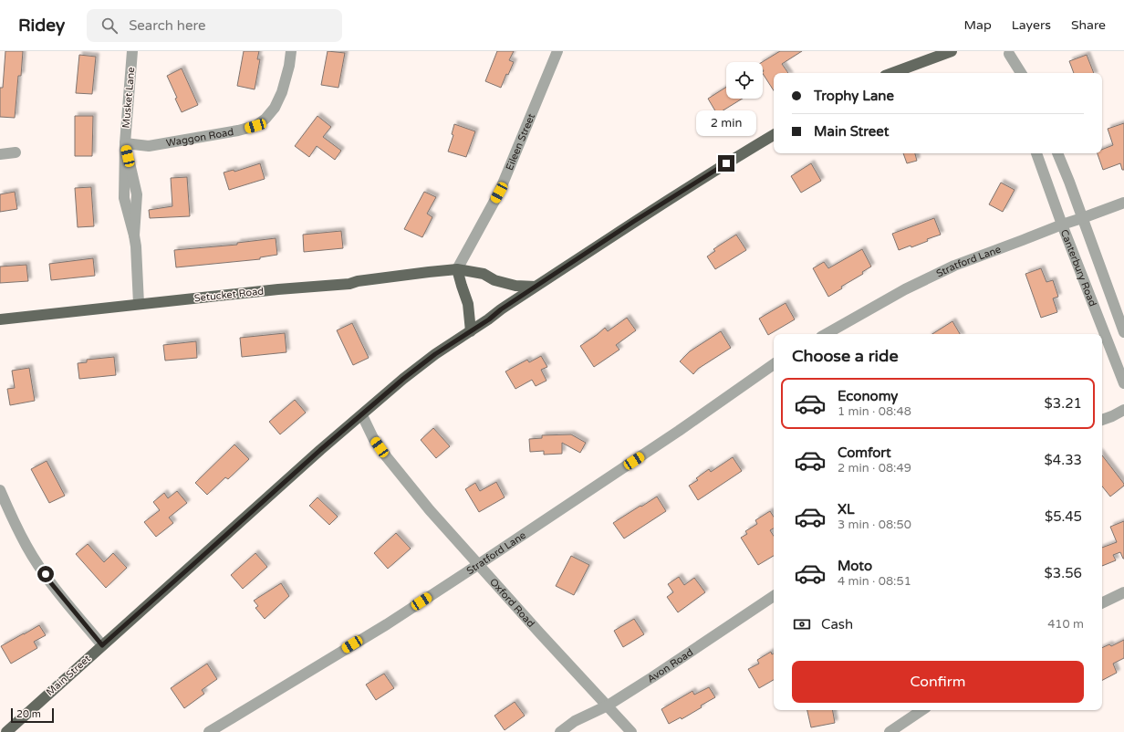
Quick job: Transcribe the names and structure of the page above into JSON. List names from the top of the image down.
{
  "streets": {
    "main road": ["Setucket Road", "Main Street"],
    "street": [
      "Musket Lane",
      "Waggon Road",
      "Eileen Street",
      "Stratford Lane",
      "Canterbury Road",
      "Oxford Road",
      "Avon Road"
    ]
  },
  "crossings": [
    ["Musket Lane", "Waggon Road"],
    ["Musket Lane", "Setucket Road"],
    ["Eileen Street", "Setucket Road"],
    ["Stratford Lane", "Canterbury Road"],
    ["Stratford Lane", "Oxford Road"],
    ["Setucket Road", "Main Street"],
    ["Oxford Road", "Avon Road"],
    ["Oxford Road", "Main Street"]
  ],
  "scale_bar": "20 m",
  "page": {
    "header": "Ridey",
    "search": "Search here",
    "nav": ["Map", "Layers", "Share"],
    "banner": ["Trophy Lane", "Main Street"],
    "bubble": "2 min",
    "heading": "Choose a ride",
    "list": [
      {
        "name": "Economy",
        "note": "1 min · 08:48",
        "value": "$3.21"
      },
      {
        "name": "Comfort",
        "note": "2 min · 08:49",
        "value": "$4.33"
      },
      {
        "name": "XL",
        "note": "3 min · 08:50",
        "value": "$5.45"
      },
      {
        "name": "Moto",
        "note": "4 min · 08:51",
        "value": "$3.56"
      }
    ],
    "pay": ["Cash", "410 m"],
    "buttons": "Confirm",
    "scale": "20 m"
  }
}
